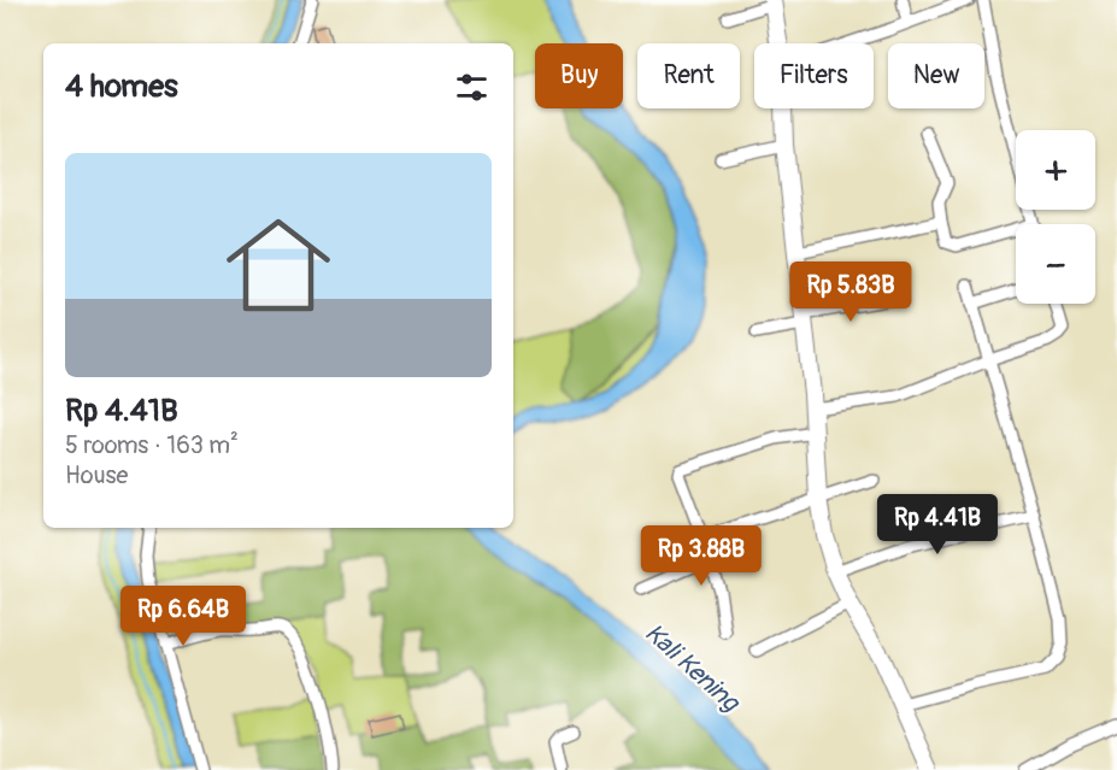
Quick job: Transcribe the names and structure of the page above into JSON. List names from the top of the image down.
{
  "water": ["Kali Kening"],
  "page": {
    "chip": [
      "Buy",
      "Rent",
      "Filters",
      "New"
    ],
    "heading": "4 homes",
    "map_buttons": ["+", "−"],
    "list": [
      {
        "name": "Rp 4.41B",
        "note": "5 rooms · 163 m² · House"
      }
    ],
    "price": [
      "Rp 5.83B",
      "Rp 4.41B",
      "Rp 3.88B",
      "Rp 6.64B"
    ]
  }
}
